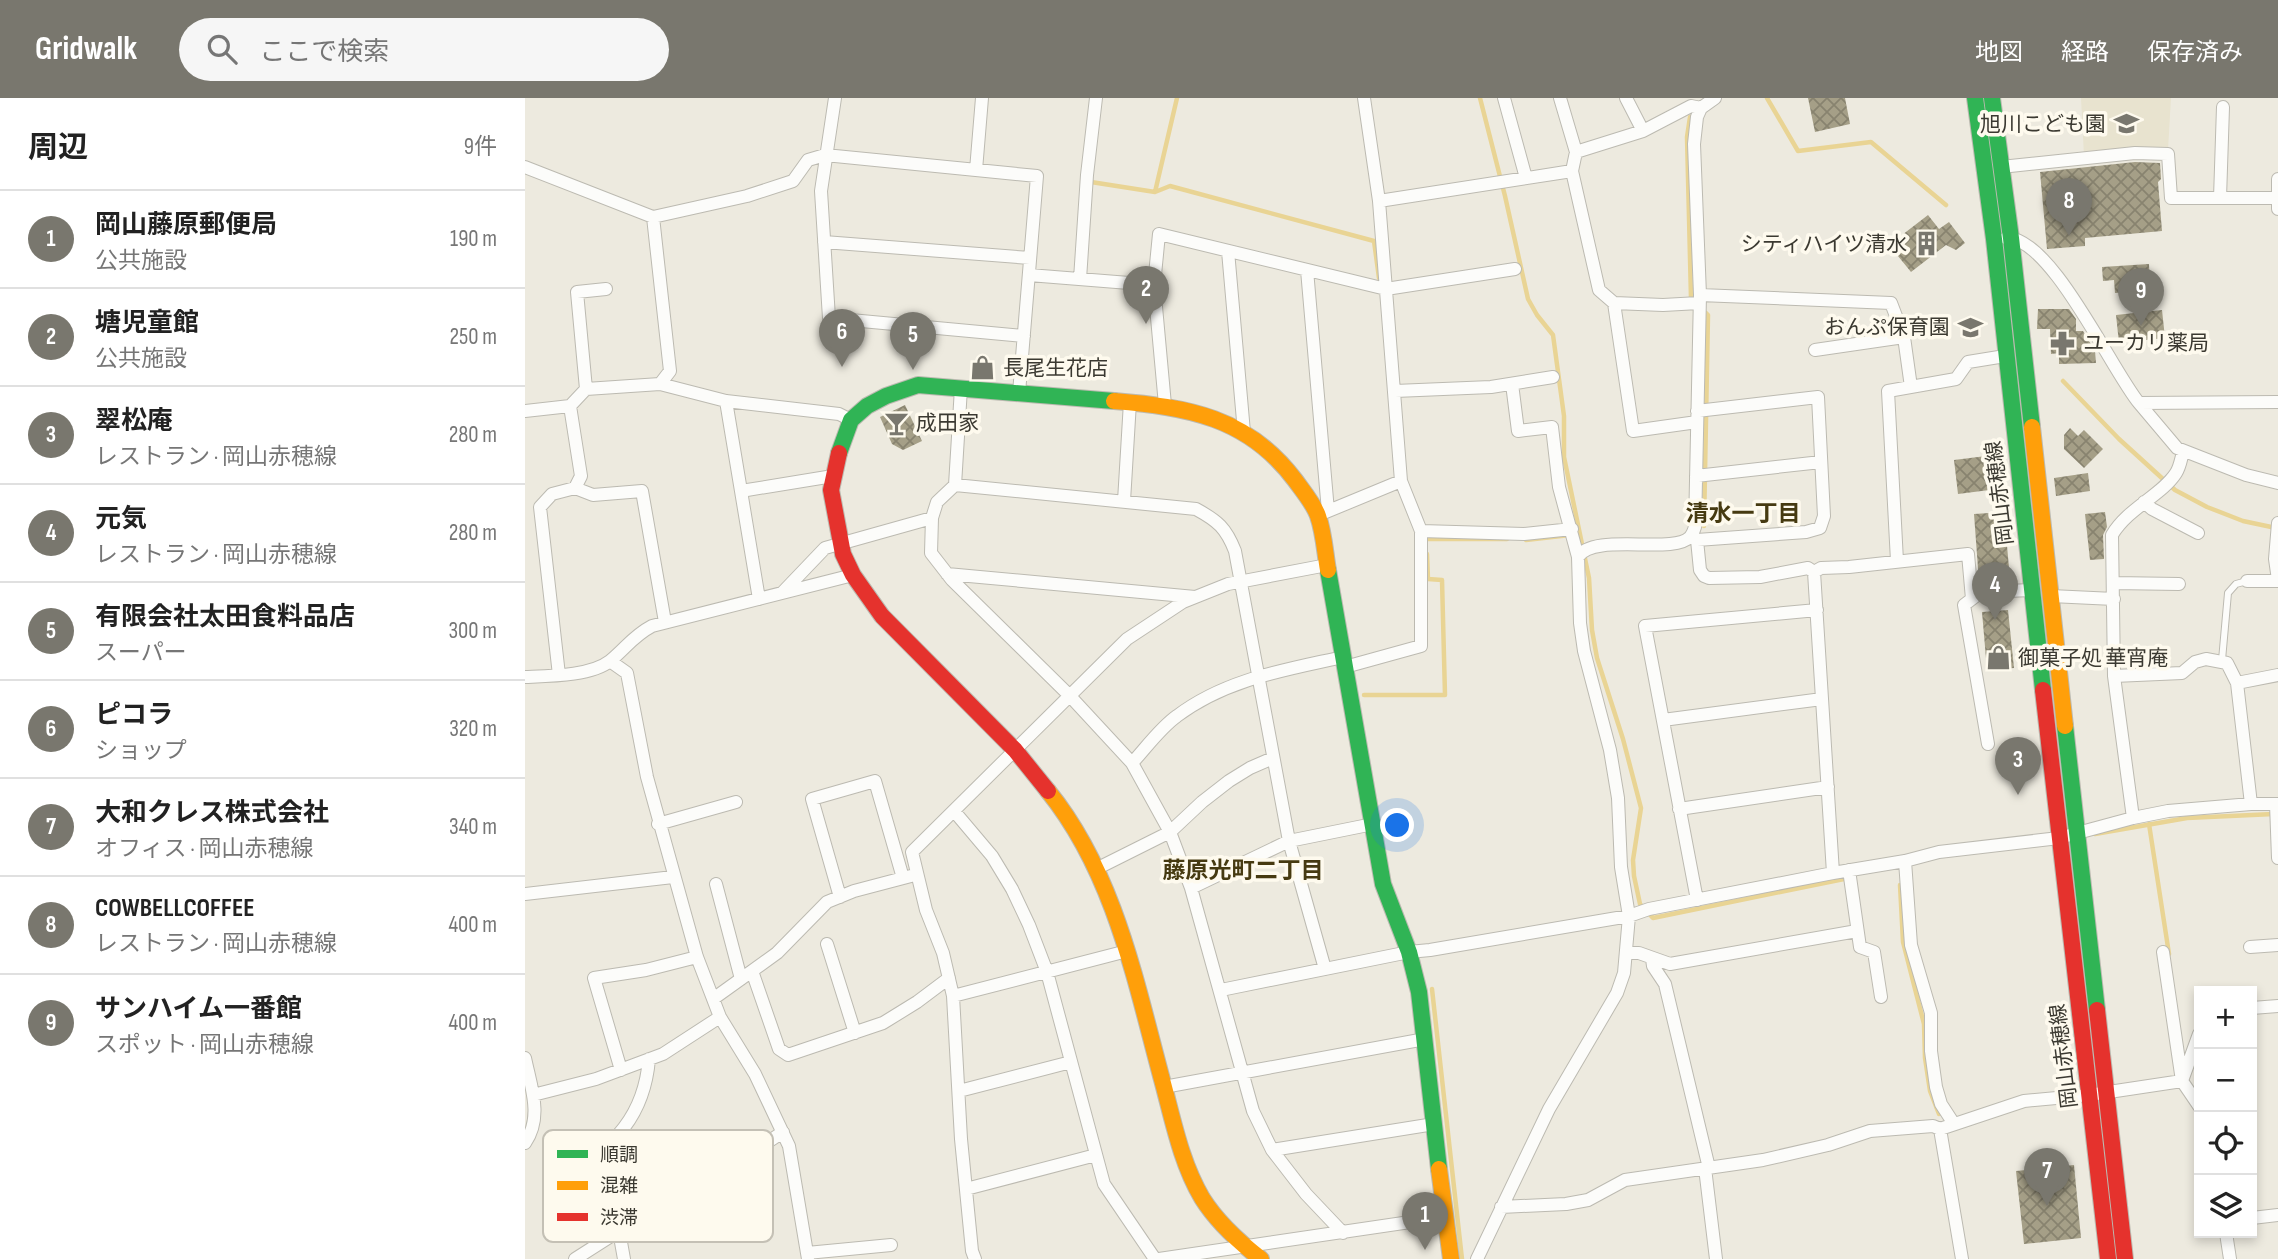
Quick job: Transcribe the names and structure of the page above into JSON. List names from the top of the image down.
{
  "streets": {
    "main road": ["岡山赤穂線"]
  },
  "districts": ["清水一丁目", "藤原光町二丁目"],
  "places": {
    "school or university": ["旭川こども園", "おんぷ保育園"],
    "building": ["シティハイツ清水"],
    "pharmacy": ["ユーカリ薬局"],
    "shop": ["長尾生花店", "御菓子処 華宵庵"],
    "bar": ["成田家"]
  },
  "legend": ["順調", "混雑", "渋滞"],
  "page": {
    "header": "Gridwalk",
    "search": "ここで検索",
    "nav": ["地図", "経路", "保存済み"],
    "heading": ["周辺", "9件"],
    "pins": [
      "8",
      "2",
      "9",
      "6",
      "5",
      "4",
      "3",
      "7",
      "1"
    ],
    "list": [
      {
        "mark": "1",
        "name": "岡山藤原郵便局",
        "note": "公共施設",
        "value": "190 m"
      },
      {
        "mark": "2",
        "name": "塘児童館",
        "note": "公共施設",
        "value": "250 m"
      },
      {
        "mark": "3",
        "name": "翠松庵",
        "note": "レストラン · 岡山赤穂線",
        "value": "280 m"
      },
      {
        "mark": "4",
        "name": "元気",
        "note": "レストラン · 岡山赤穂線",
        "value": "280 m"
      },
      {
        "mark": "5",
        "name": "有限会社太田食料品店",
        "note": "スーパー",
        "value": "300 m"
      },
      {
        "mark": "6",
        "name": "ピコラ",
        "note": "ショップ",
        "value": "320 m"
      },
      {
        "mark": "7",
        "name": "大和クレス株式会社",
        "note": "オフィス · 岡山赤穂線",
        "value": "340 m"
      },
      {
        "mark": "8",
        "name": "COWBELLCOFFEE",
        "note": "レストラン · 岡山赤穂線",
        "value": "400 m"
      },
      {
        "mark": "9",
        "name": "サンハイム一番館",
        "note": "スポット · 岡山赤穂線",
        "value": "400 m"
      }
    ],
    "map_buttons": ["+", "−"]
  }
}
